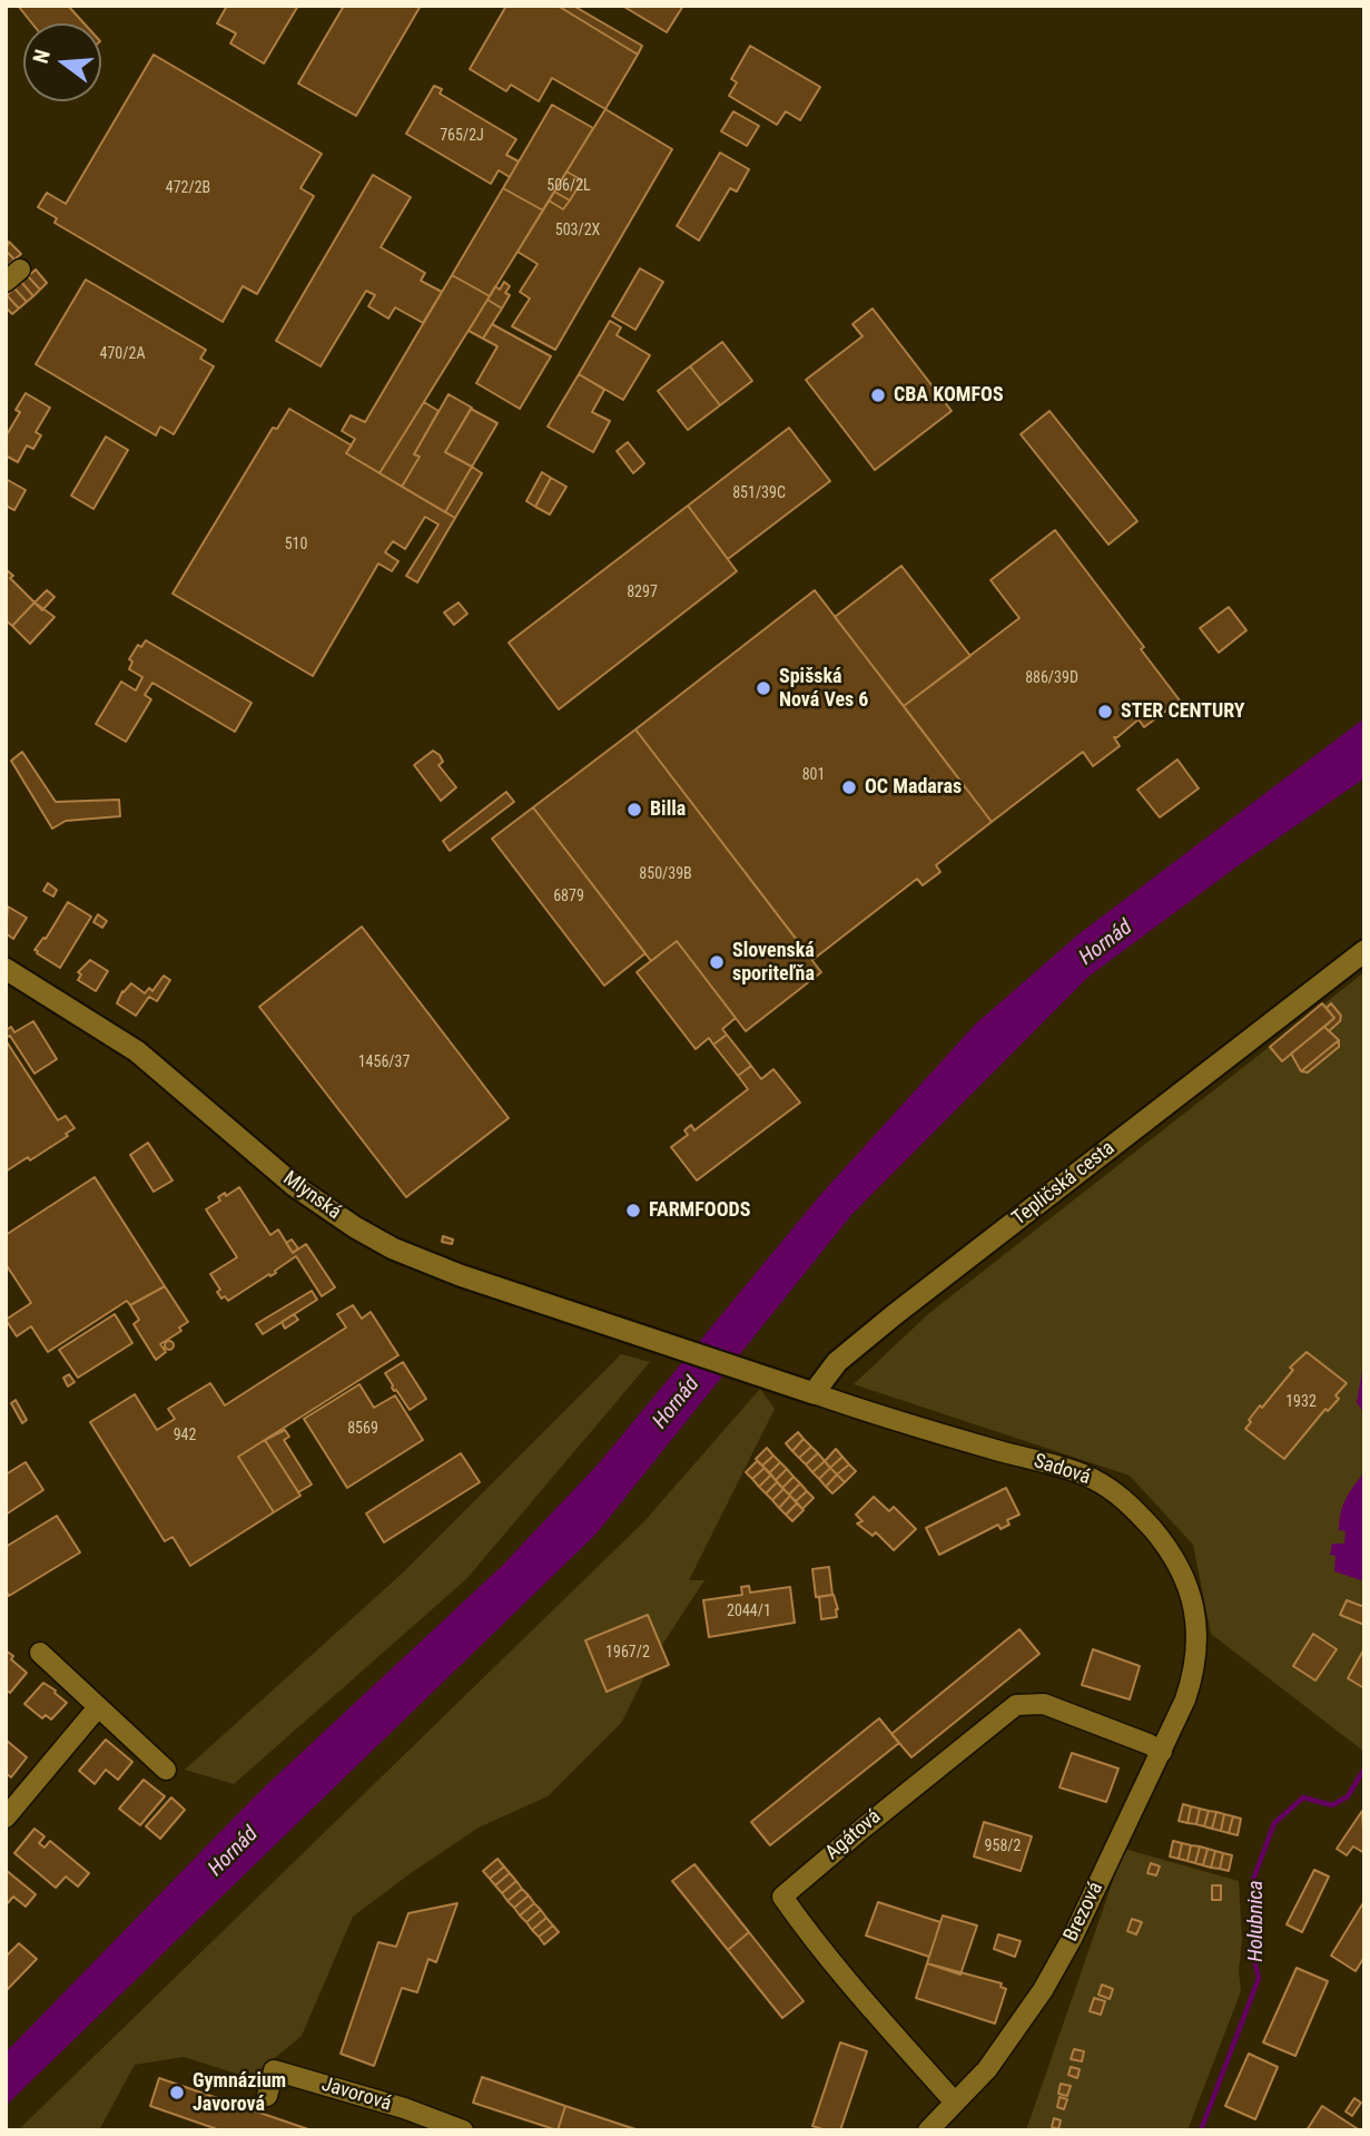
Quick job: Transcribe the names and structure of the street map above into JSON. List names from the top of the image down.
{
  "streets": {
    "street": [
      "Tepličská cesta",
      "Mlynská",
      "Sadová",
      "Agátová",
      "Brezová",
      "Javorová"
    ]
  },
  "crossings": [
    ["Tepličská cesta", "Mlynská"],
    ["Tepličská cesta", "Sadová"],
    ["Mlynská", "Sadová"],
    ["Sadová", "Brezová"],
    ["Agátová", "Brezová"]
  ],
  "water": ["Hornád", "Holubnica"],
  "places": [
    "CBA KOMFOS",
    "Spišská Nová Ves 6",
    "STER CENTURY",
    "OC Madaras",
    "Billa",
    "Slovenská sporiteľňa",
    "FARMFOODS",
    "Gymnázium Javorová"
  ],
  "house_numbers": [
    "765/2J",
    "506/2L",
    "472/2B",
    "503/2X",
    "470/2A",
    "851/39C",
    "510",
    "8297",
    "886/39D",
    "801",
    "850/39B",
    "6879",
    "1456/37",
    "1932",
    "8569",
    "942",
    "2044/1",
    "1967/2",
    "958/2"
  ],
  "north": "left"
}
